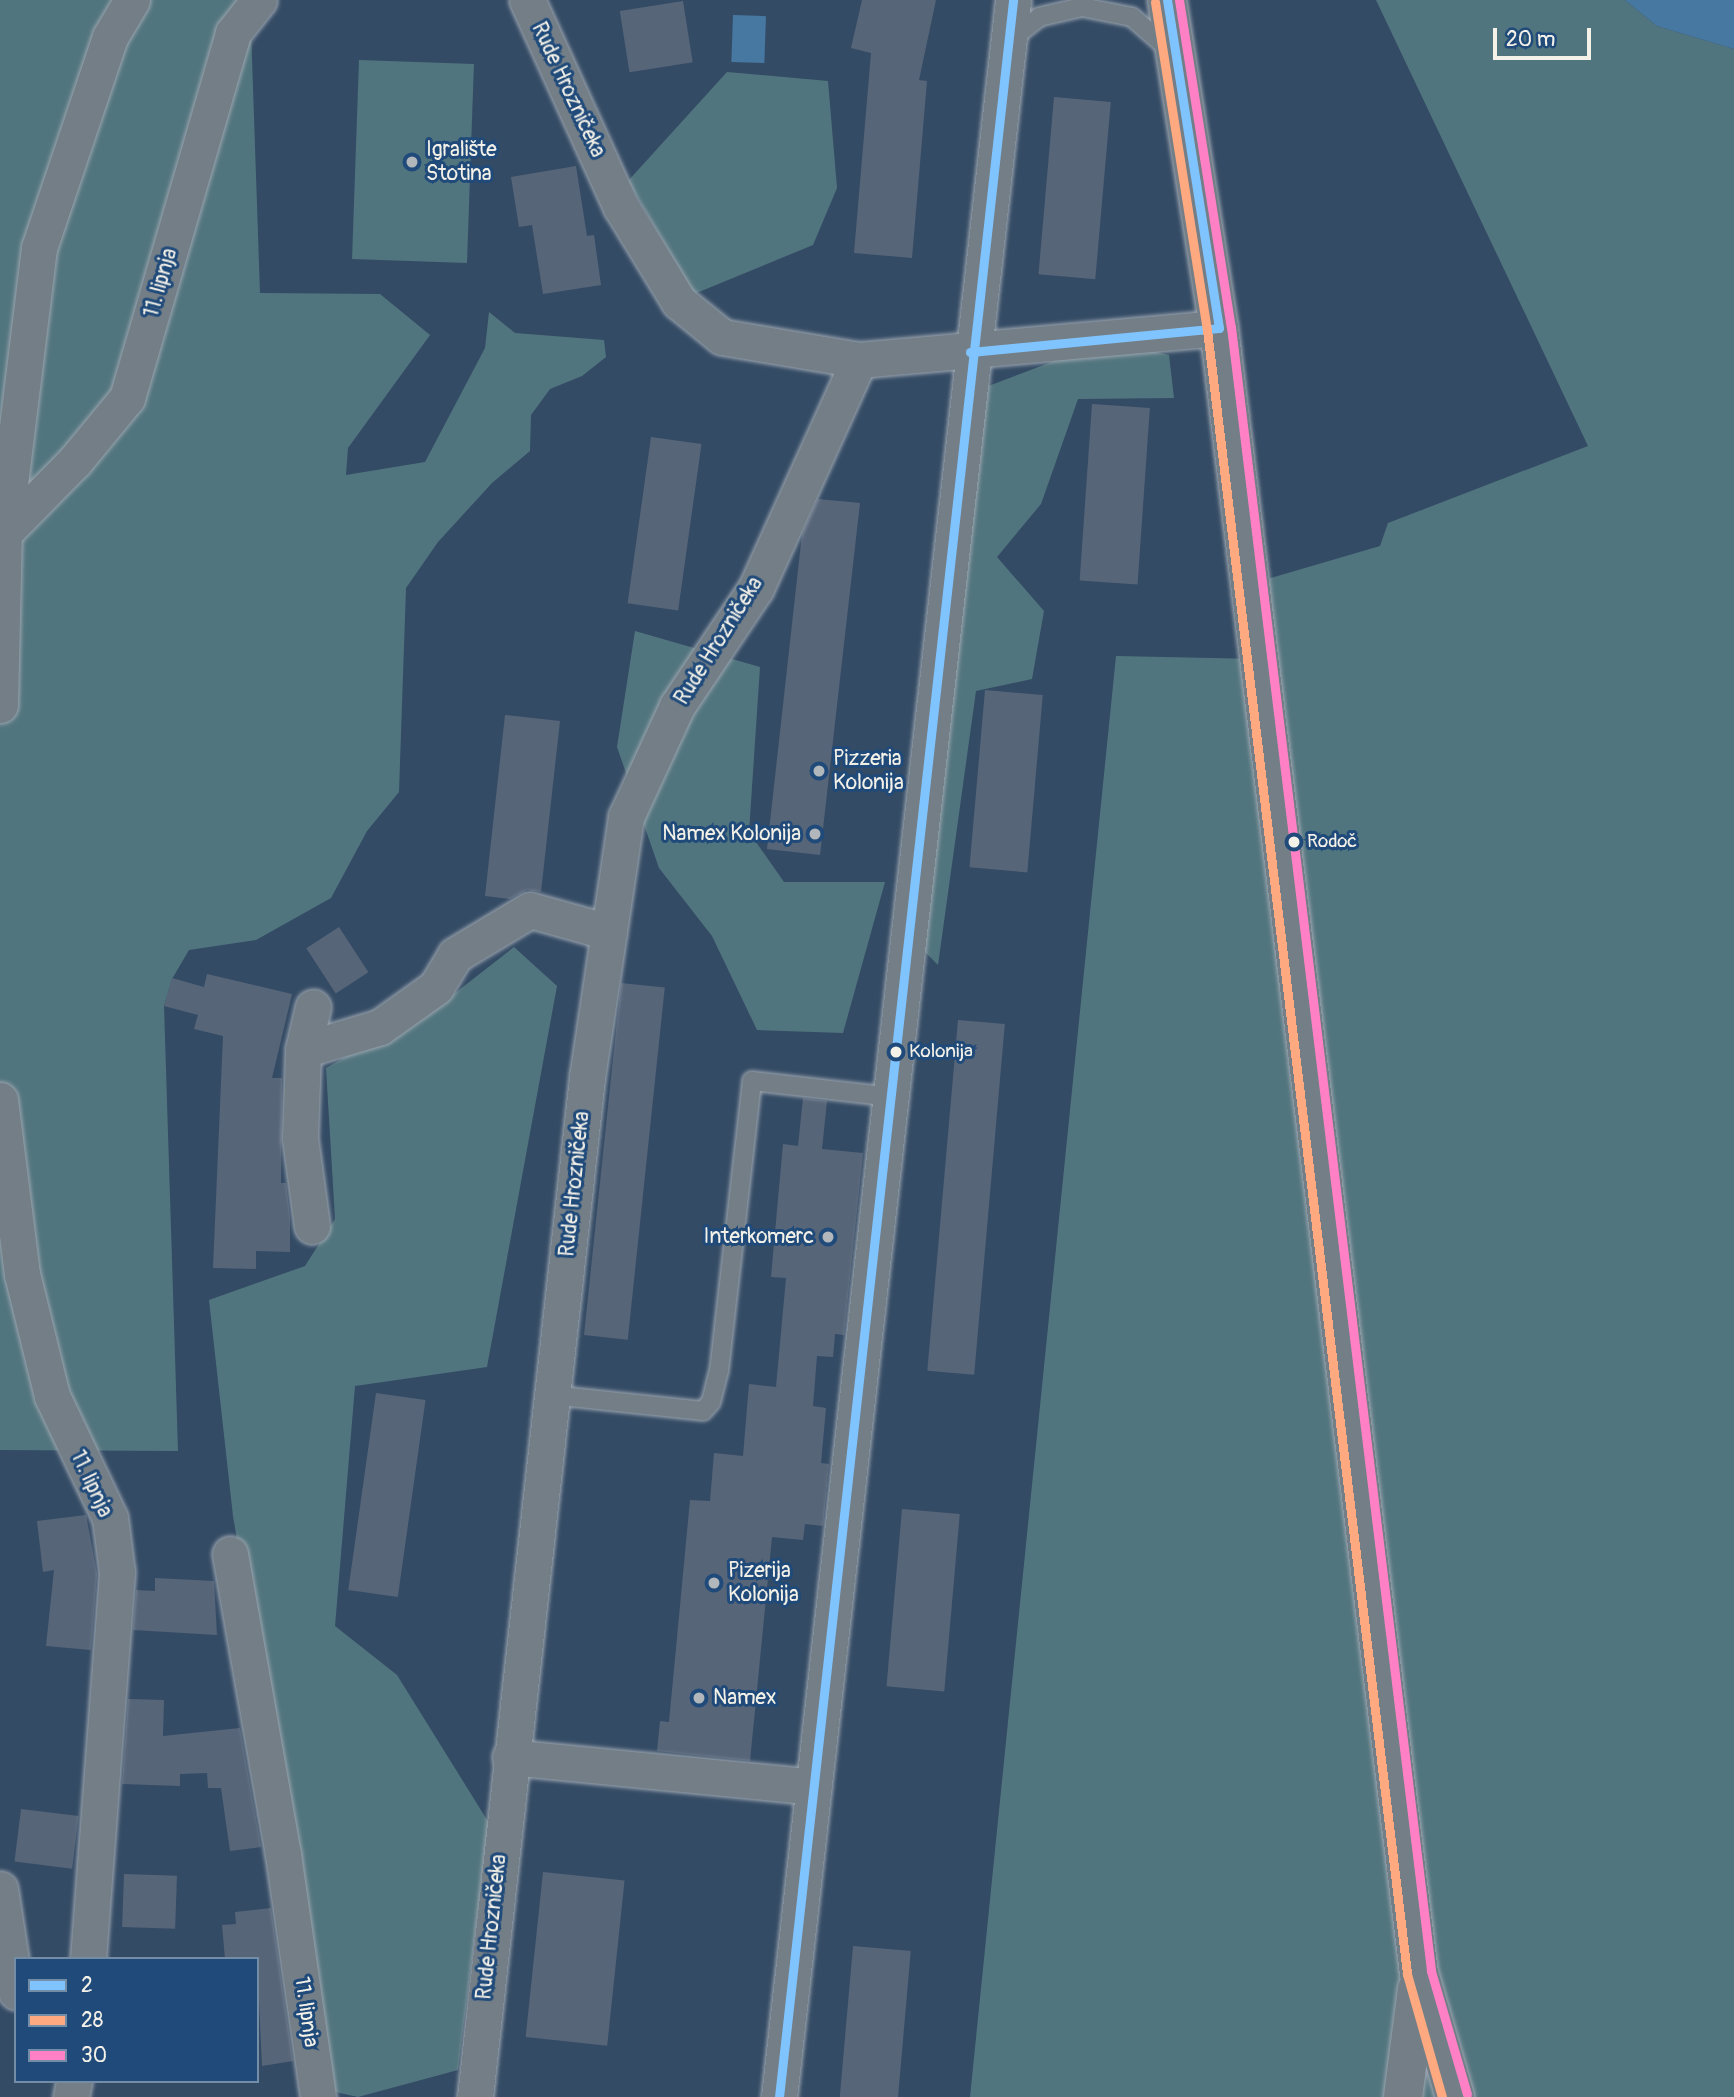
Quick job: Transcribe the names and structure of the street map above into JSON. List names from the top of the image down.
{
  "streets": {
    "street": ["Rude Hrozničeka", "11. lipnja"]
  },
  "places": [
    "Igralište Stotina",
    "Pizzeria Kolonija",
    "Namex Kolonija",
    "Rodoč",
    "Kolonija",
    "Interkomerc",
    "Pizerija Kolonija",
    "Namex"
  ],
  "lines": ["transit line 2", "transit line 30", "transit line 28"],
  "legend": ["2", "28", "30"],
  "scale_bar": "20 m"
}
